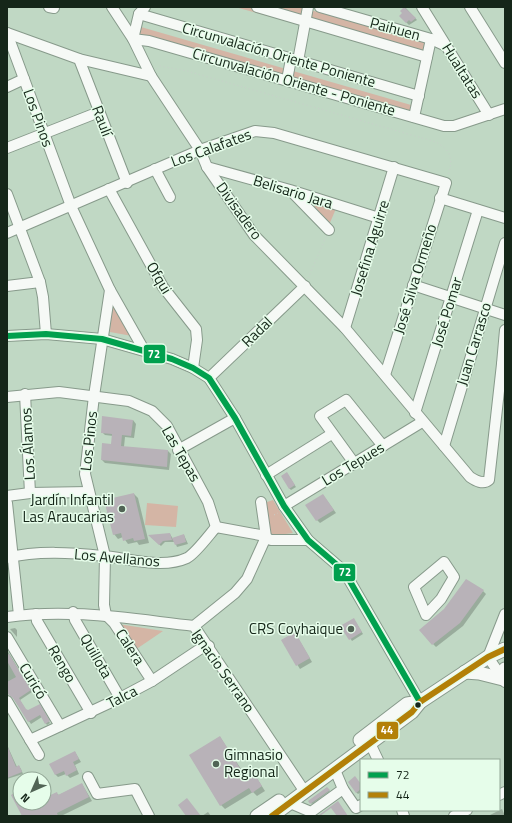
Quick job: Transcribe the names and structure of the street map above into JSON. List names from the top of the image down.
{
  "streets": {
    "street": [
      "Paihuen",
      "Circunvalación Oriente Poniente",
      "Hualtatas",
      "Circunvalación Oriente - Poniente",
      "Los Pinos",
      "Raulí",
      "Los Calafates",
      "Belisario Jara",
      "Divisadero",
      "Josefina Aguirre",
      "Ofqui",
      "José Silva Ormeño",
      "José Pomar",
      "Radal",
      "Juan Carrasco",
      "Los Álamos",
      "Las Tepas",
      "Los Tepues",
      "Los Avellanos",
      "Calera",
      "Quillota",
      "Rengo",
      "Ignacio Serrano",
      "Curicó",
      "Talca"
    ]
  },
  "crossings": [
    ["Paihuen", "Hualtatas"],
    ["Hualtatas", "Circunvalación Oriente - Poniente"],
    ["Los Pinos", "Los Calafates"],
    ["Los Pinos", "Las Tepas"],
    ["Los Pinos", "Los Avellanos"],
    ["Los Pinos", "Calera"],
    ["Los Pinos", "Ignacio Serrano"],
    ["Raulí", "Los Calafates"],
    ["Los Calafates", "Divisadero"],
    ["Los Calafates", "Josefina Aguirre"],
    ["Los Calafates", "Ofqui"],
    ["Los Calafates", "José Silva Ormeño"],
    ["Belisario Jara", "Divisadero"],
    ["Belisario Jara", "Josefina Aguirre"],
    ["Divisadero", "Josefina Aguirre"],
    ["Divisadero", "José Silva Ormeño"],
    ["Divisadero", "José Pomar"],
    ["Divisadero", "Radal"],
    ["Divisadero", "Juan Carrasco"],
    ["Divisadero", "Los Tepues"],
    ["Los Álamos", "Las Tepas"],
    ["Las Tepas", "Los Avellanos"],
    ["Calera", "Ignacio Serrano"],
    ["Calera", "Talca"],
    ["Quillota", "Ignacio Serrano"],
    ["Quillota", "Talca"],
    ["Rengo", "Ignacio Serrano"],
    ["Rengo", "Talca"],
    ["Ignacio Serrano", "Talca"],
    ["Curicó", "Talca"]
  ],
  "places": ["Jardín Infantil Las Araucarias", "CRS Coyhaique", "Gimnasio Regional"],
  "lines": ["transit line 72", "transit line 44"],
  "legend": ["72", "44"],
  "north": "bottom left"
}
